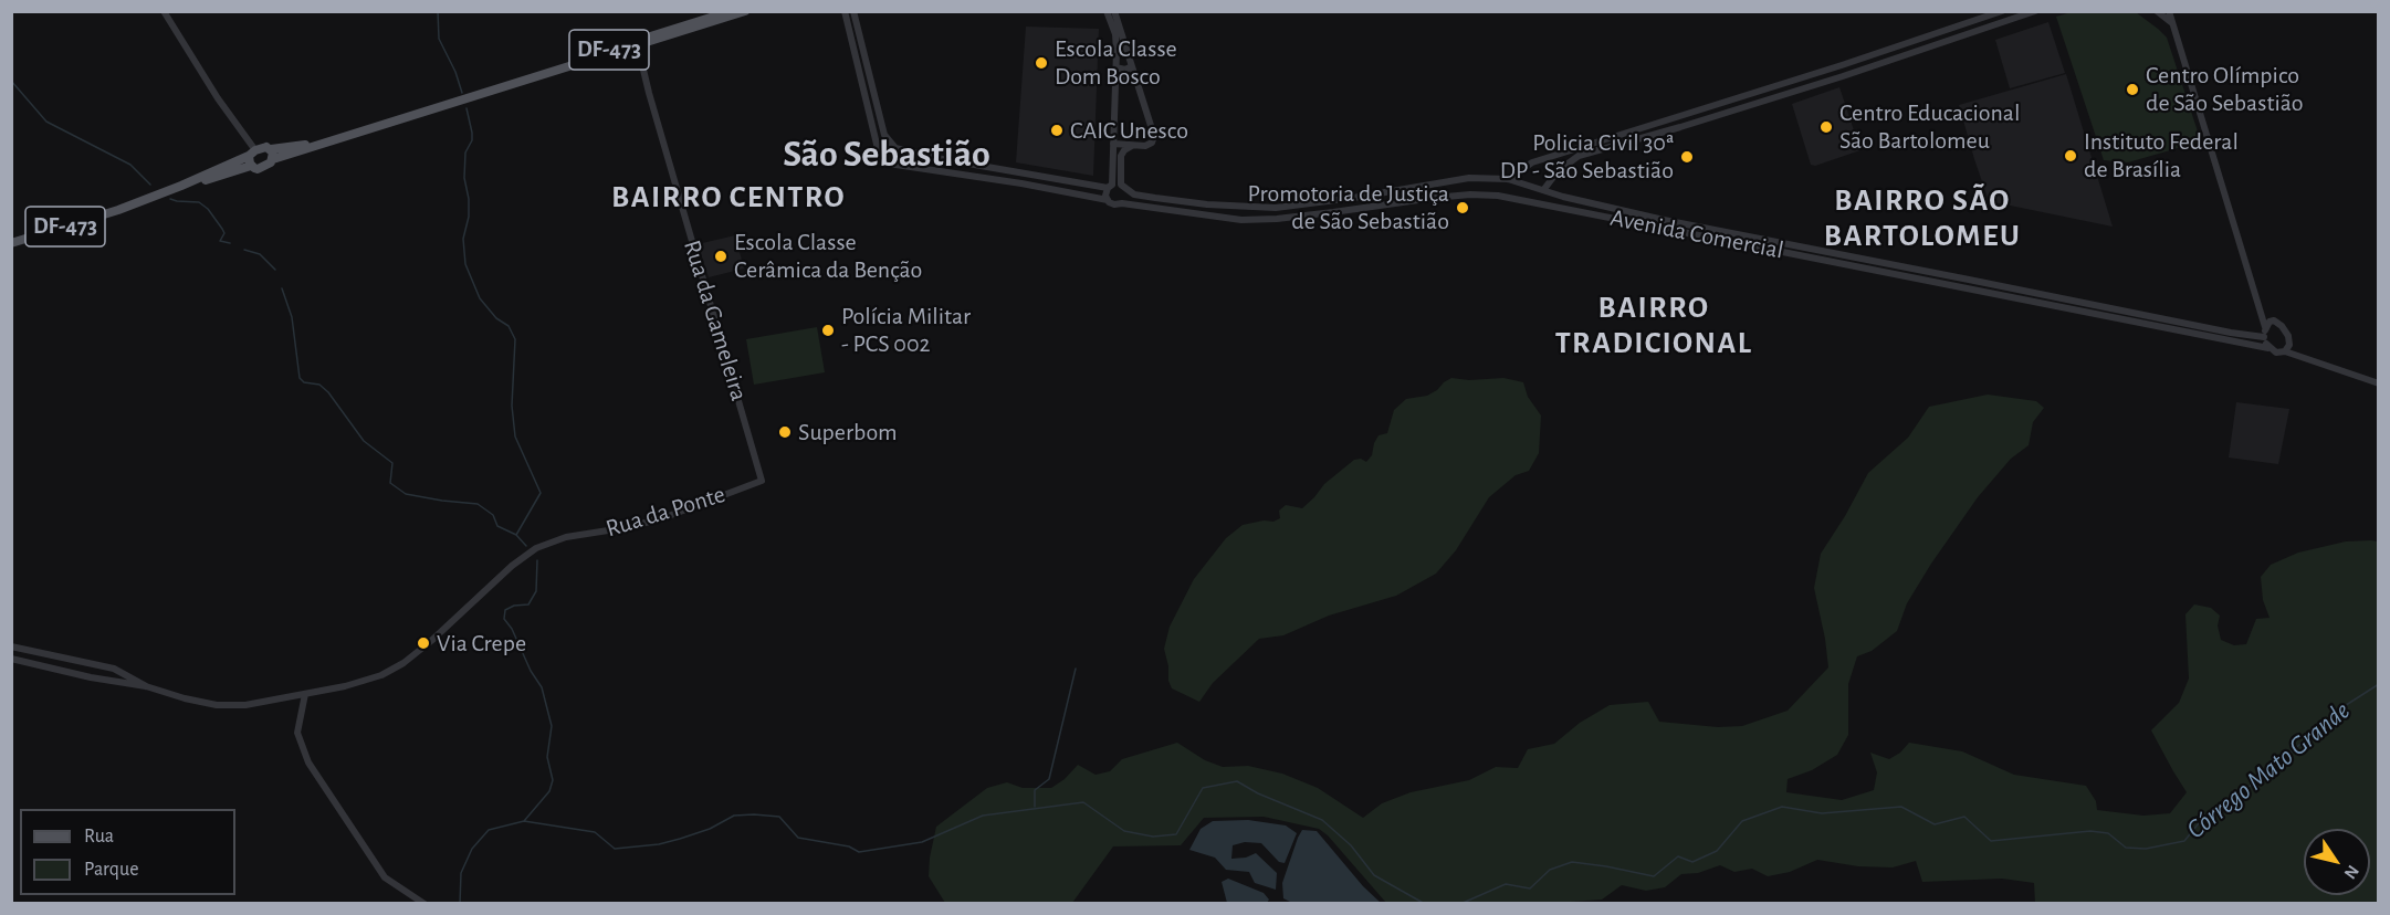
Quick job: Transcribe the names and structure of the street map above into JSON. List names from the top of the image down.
{
  "streets": {
    "main road": ["DF-473"],
    "street": ["Avenida Comercial", "Rua da Gameleira", "Rua da Ponte"]
  },
  "crossings": [
    ["DF-473", "Rua da Gameleira"],
    ["Rua da Gameleira", "Rua da Ponte"]
  ],
  "districts": [
    "São Sebastião",
    "BAIRRO CENTRO",
    "BAIRRO SÃO BARTOLOMEU",
    "BAIRRO TRADICIONAL"
  ],
  "water": ["Córrego Mato Grande"],
  "places": [
    "Escola Classe Dom Bosco",
    "Centro Olímpico de São Sebastião",
    "Centro Educacional São Bartolomeu",
    "CAIC Unesco",
    "Instituto Federal de Brasília",
    "Policia Civil 30ª DP - São Sebastião",
    "Promotoria de Justiça de São Sebastião",
    "Escola Classe Cerâmica da Benção",
    "Polícia Militar - PCS 002",
    "Superbom",
    "Via Crepe"
  ],
  "legend": ["Rua", "Parque"],
  "north": "bottom right"
}
